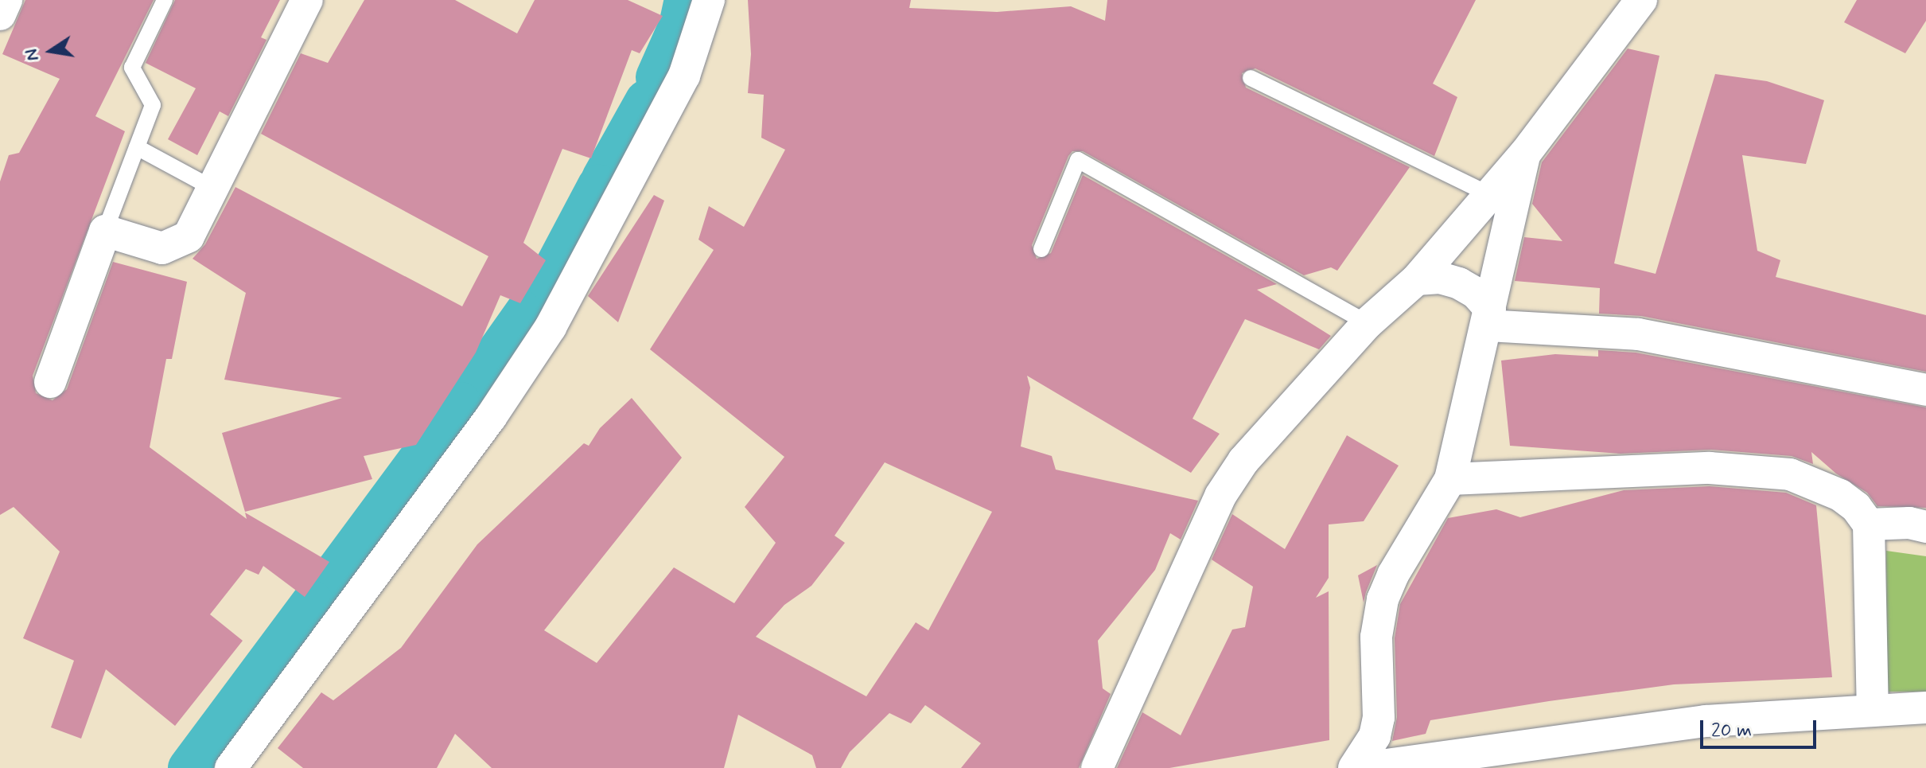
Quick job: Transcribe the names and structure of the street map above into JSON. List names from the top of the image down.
{
  "scale_bar": "20 m",
  "north": "left"
}
